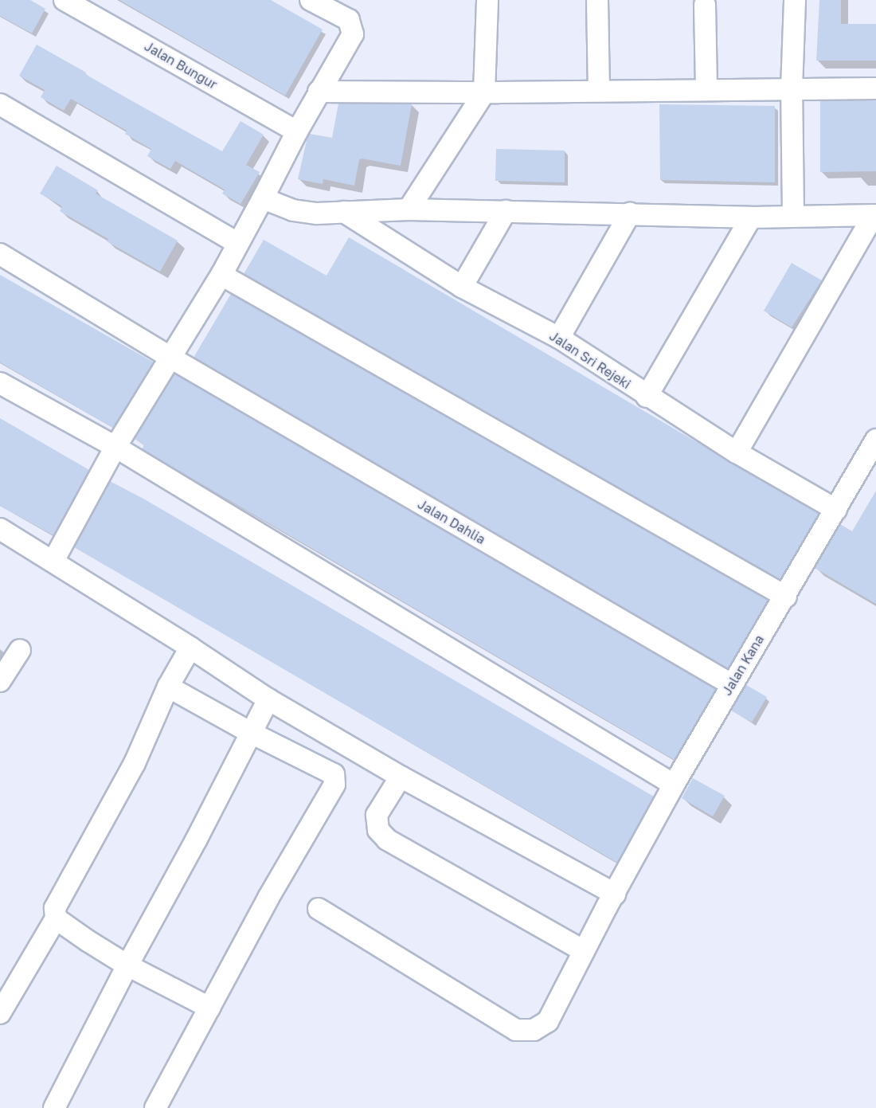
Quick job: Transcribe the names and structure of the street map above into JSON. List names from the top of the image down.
{
  "streets": {
    "street": [
      "Jalan Bungur",
      "Jalan Sri Rejeki",
      "Jalan Dahlia",
      "Jalan Kana"
    ]
  },
  "crossings": [
    ["Jalan Sri Rejeki", "Jalan Kana"],
    ["Jalan Dahlia", "Jalan Kana"]
  ]
}
